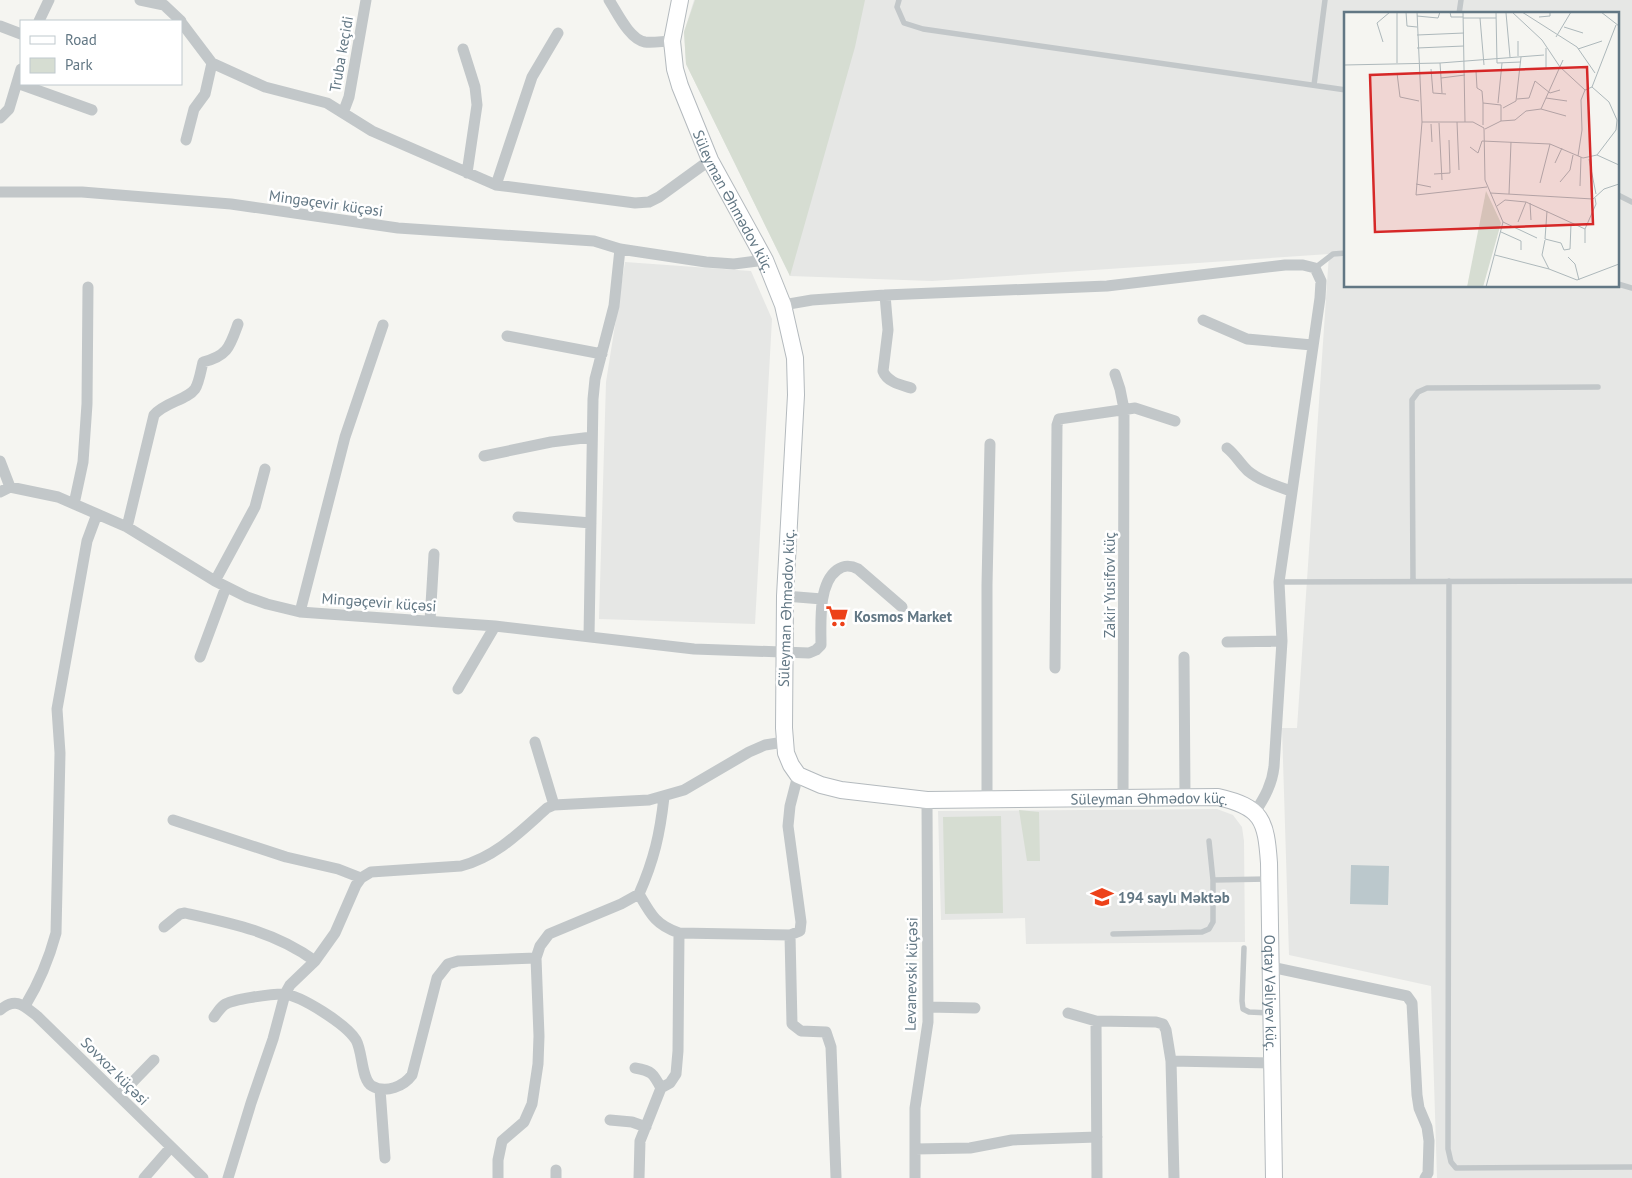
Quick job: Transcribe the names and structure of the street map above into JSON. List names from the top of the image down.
{
  "streets": {
    "street": [
      "Truba keçidi",
      "Süleyman Əhmədov küç.",
      "Mingəçevir küçəsi",
      "Zakir Yusifov küç",
      "Levanevski küçəsi",
      "Oqtay Vəliyev küç.",
      "Sovxoz küçəsi"
    ]
  },
  "crossings": [
    ["Süleyman Əhmədov küç.", "Mingəçevir küçəsi"],
    ["Süleyman Əhmədov küç.", "Zakir Yusifov küç"],
    ["Süleyman Əhmədov küç.", "Levanevski küçəsi"],
    ["Süleyman Əhmədov küç.", "Oqtay Vəliyev küç."]
  ],
  "places": {
    "supermarket": ["Kosmos Market"],
    "school or university": ["194 saylı Məktəb"]
  },
  "legend": ["Road", "Park"]
}
